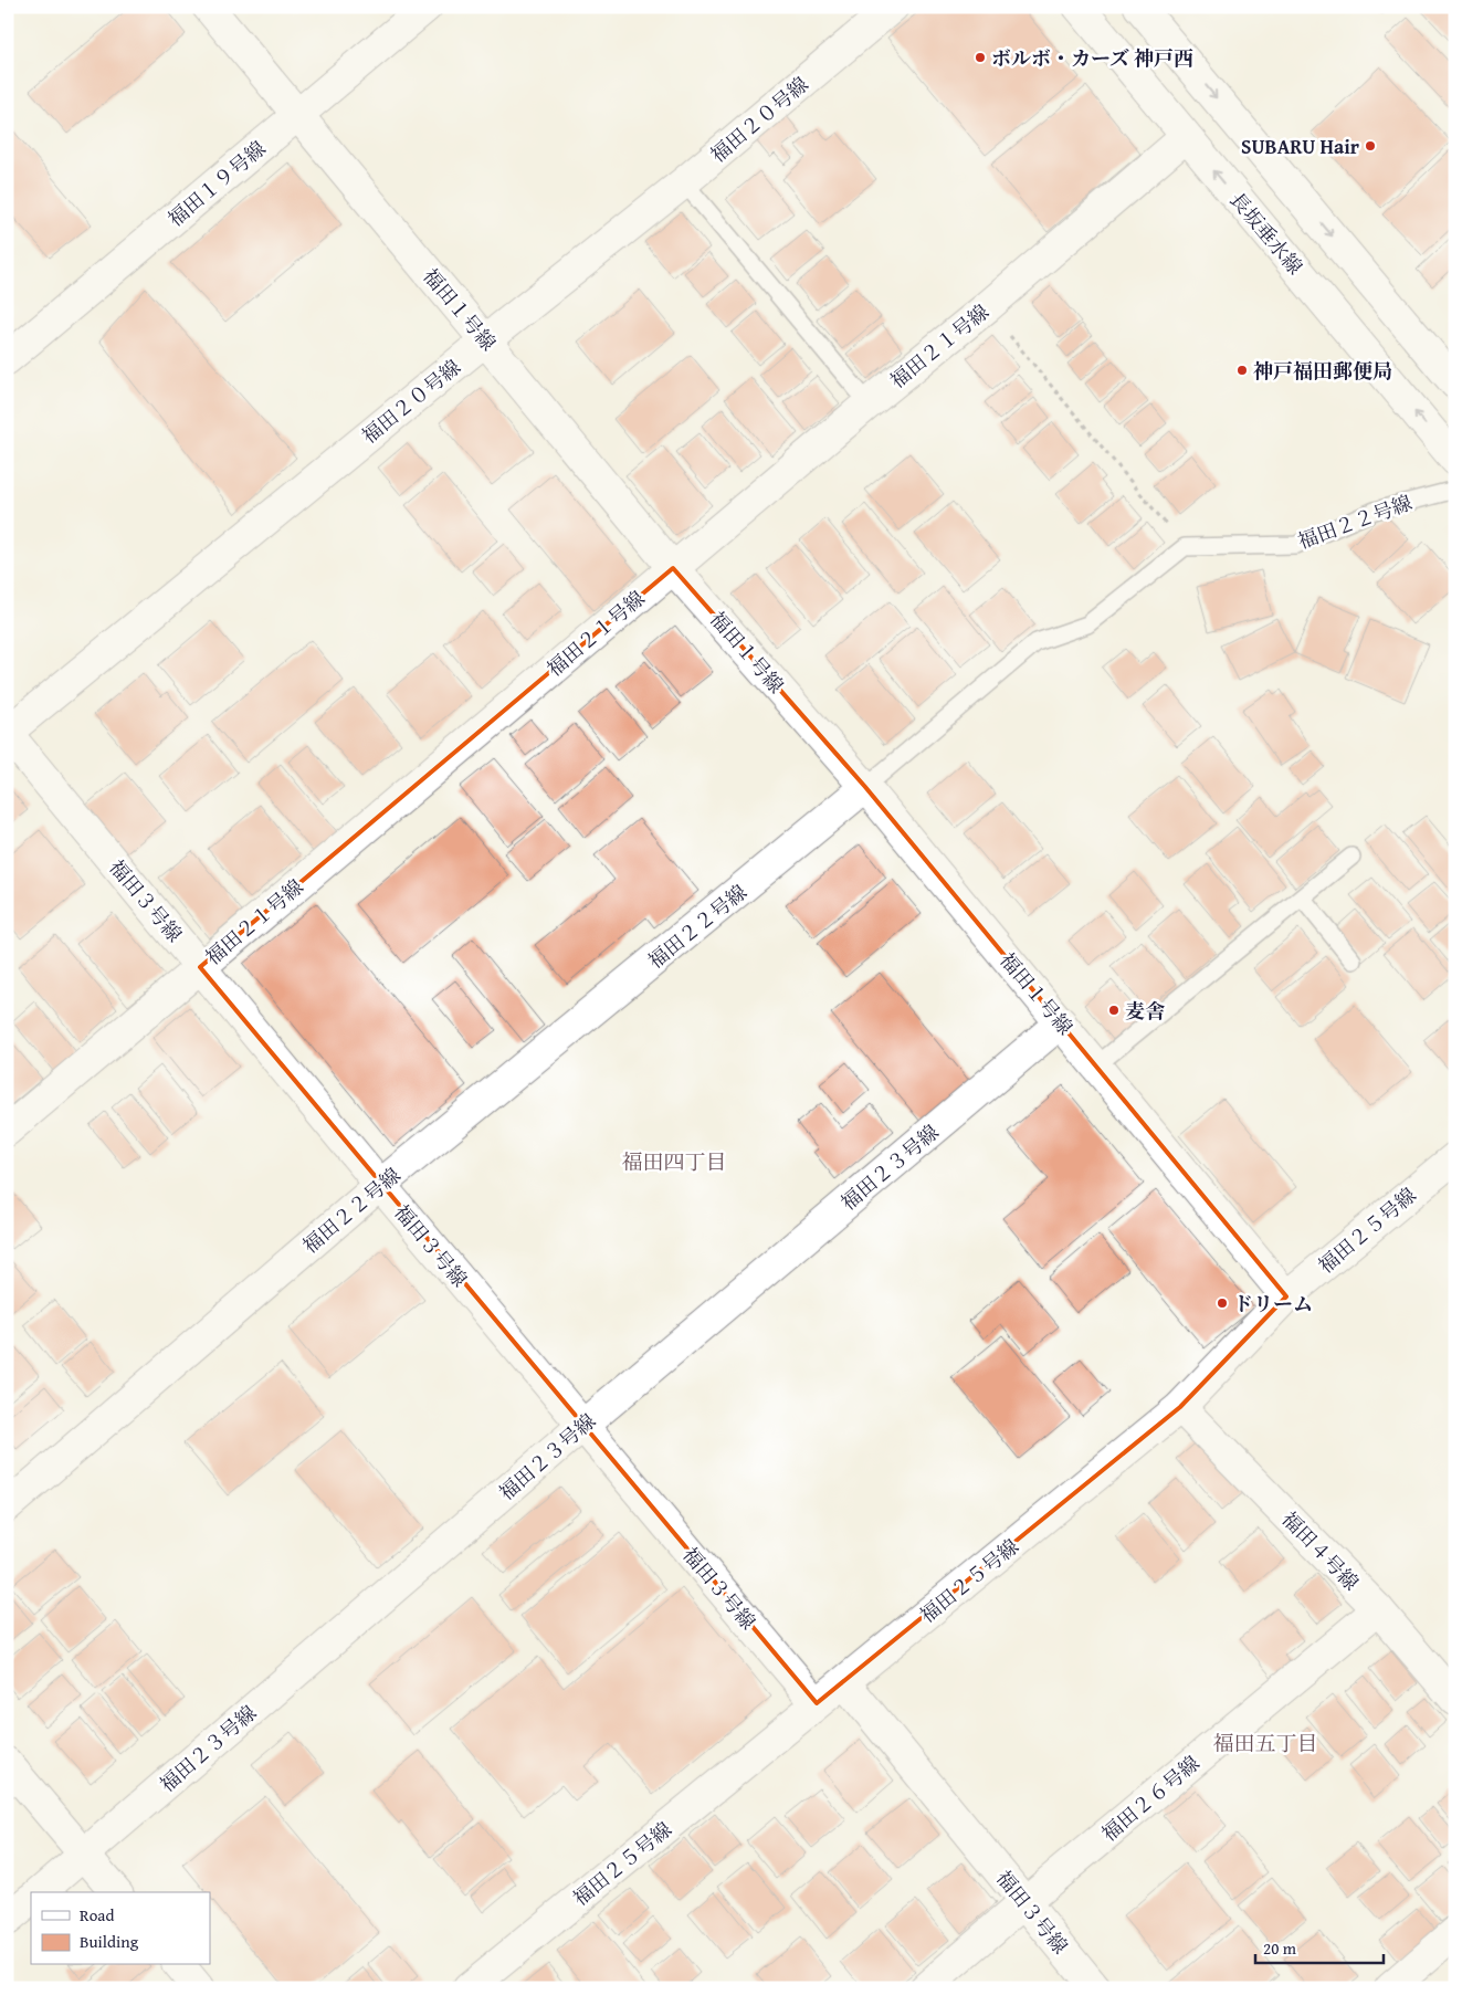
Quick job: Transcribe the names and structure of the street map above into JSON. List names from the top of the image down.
{
  "streets": {
    "street": [
      "福田２０号線",
      "福田１９号線",
      "長坂垂水線",
      "福田１号線",
      "福田２１号線",
      "福田２２号線",
      "福田３号線",
      "福田２３号線",
      "福田２５号線",
      "福田４号線",
      "福田２６号線"
    ]
  },
  "crossings": [
    ["福田２０号線", "福田１号線"],
    ["福田２０号線", "福田３号線"],
    ["福田１９号線", "福田１号線"],
    ["長坂垂水線", "福田２１号線"],
    ["福田１号線", "福田２１号線"],
    ["福田１号線", "福田２２号線"],
    ["福田１号線", "福田２３号線"],
    ["福田１号線", "福田２５号線"],
    ["福田２１号線", "福田３号線"],
    ["福田２２号線", "福田３号線"],
    ["福田３号線", "福田２３号線"],
    ["福田３号線", "福田２５号線"],
    ["福田３号線", "福田２６号線"],
    ["福田２５号線", "福田４号線"],
    ["福田４号線", "福田２６号線"]
  ],
  "districts": ["福田四丁目", "福田五丁目"],
  "places": [
    "ボルボ・カーズ 神戸西",
    "SUBARU Hair",
    "神戸福田郵便局",
    "麦舎",
    "ドリーム"
  ],
  "legend": ["Road", "Building"],
  "scale_bar": "20 m"
}
